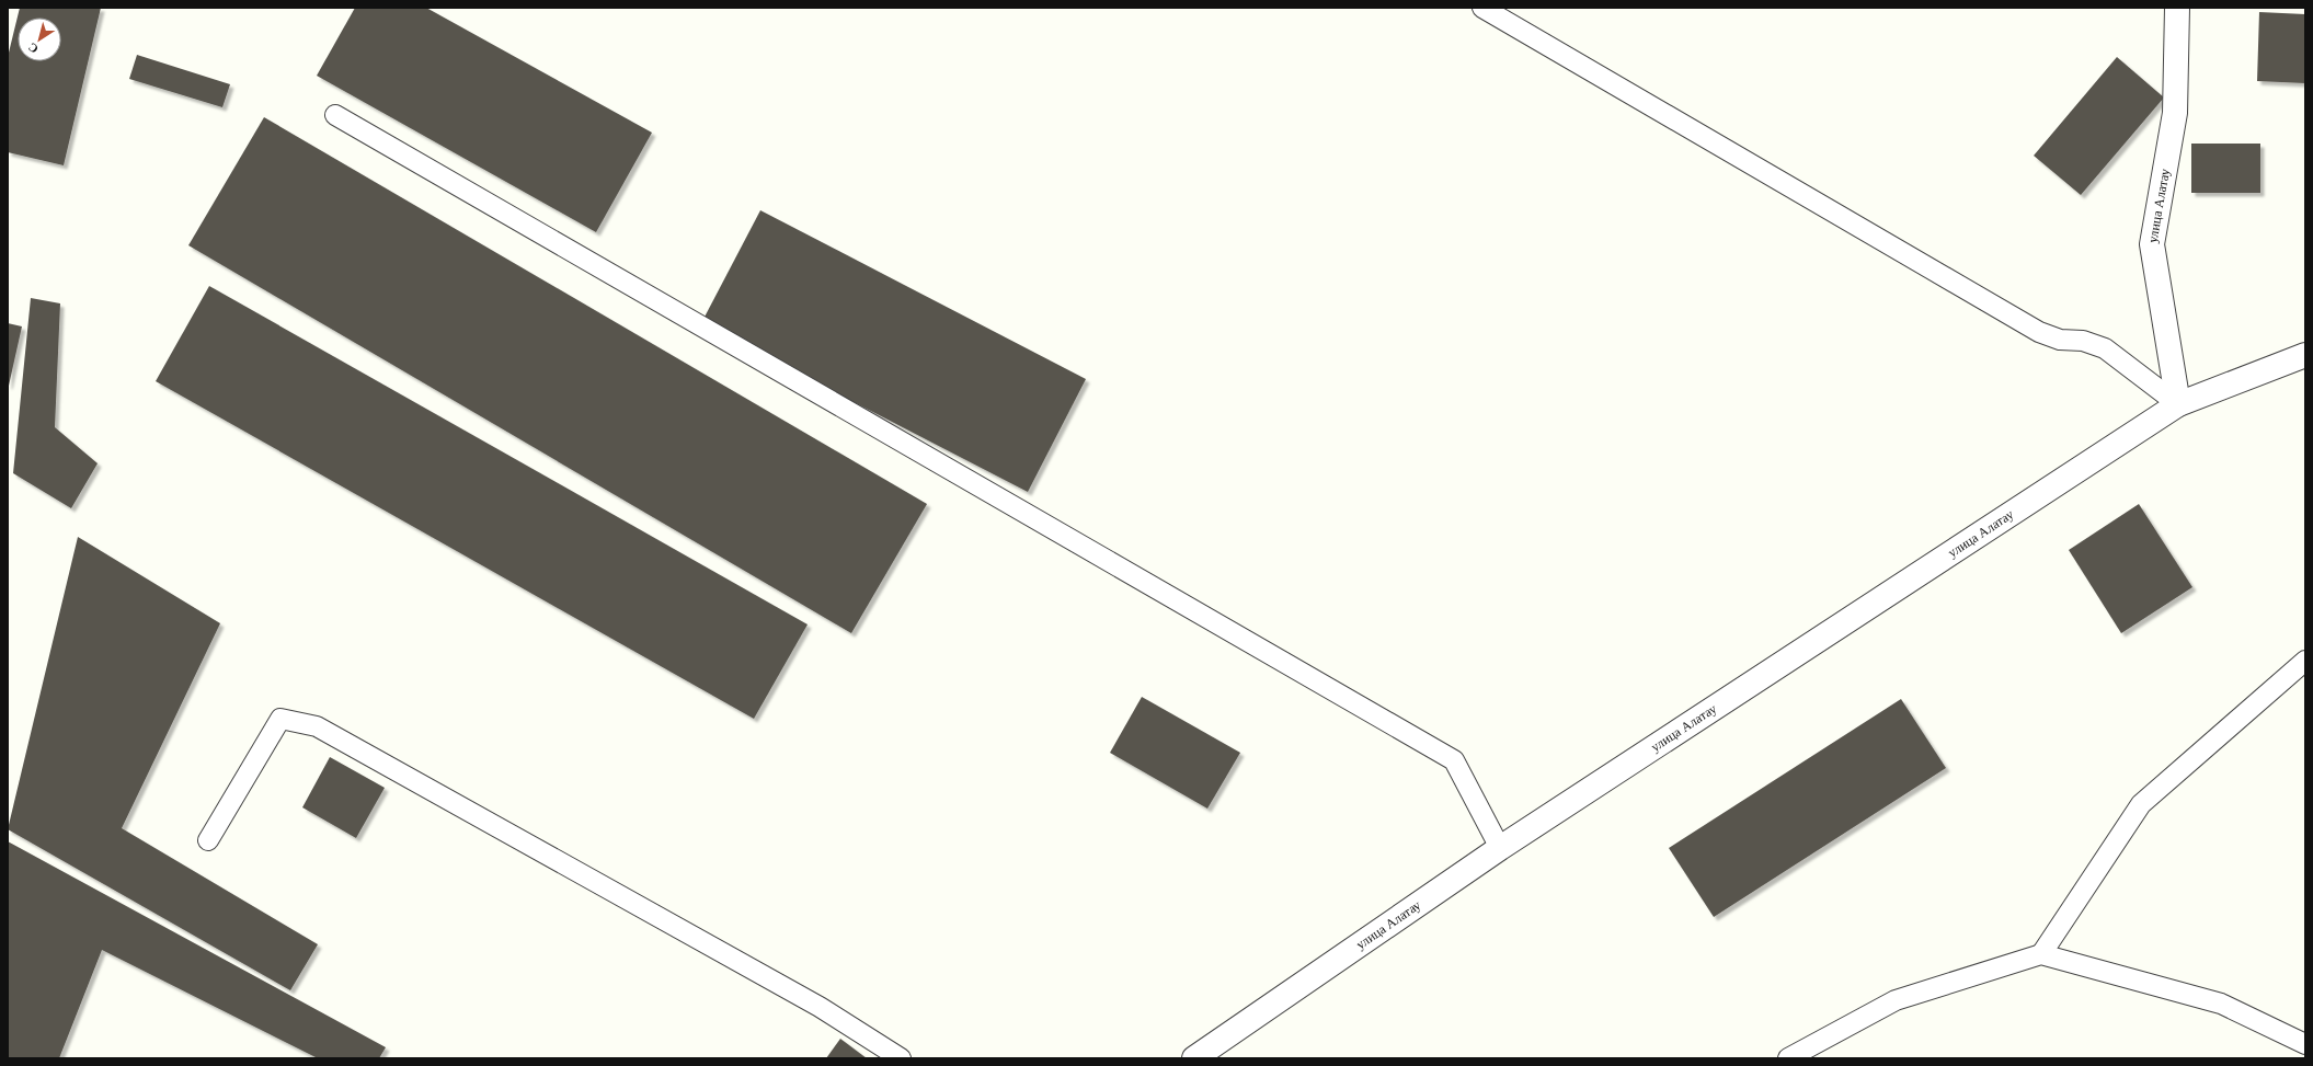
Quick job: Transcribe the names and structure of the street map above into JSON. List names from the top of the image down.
{
  "streets": {
    "street": ["улица Алатау"]
  },
  "north": "bottom left"
}
